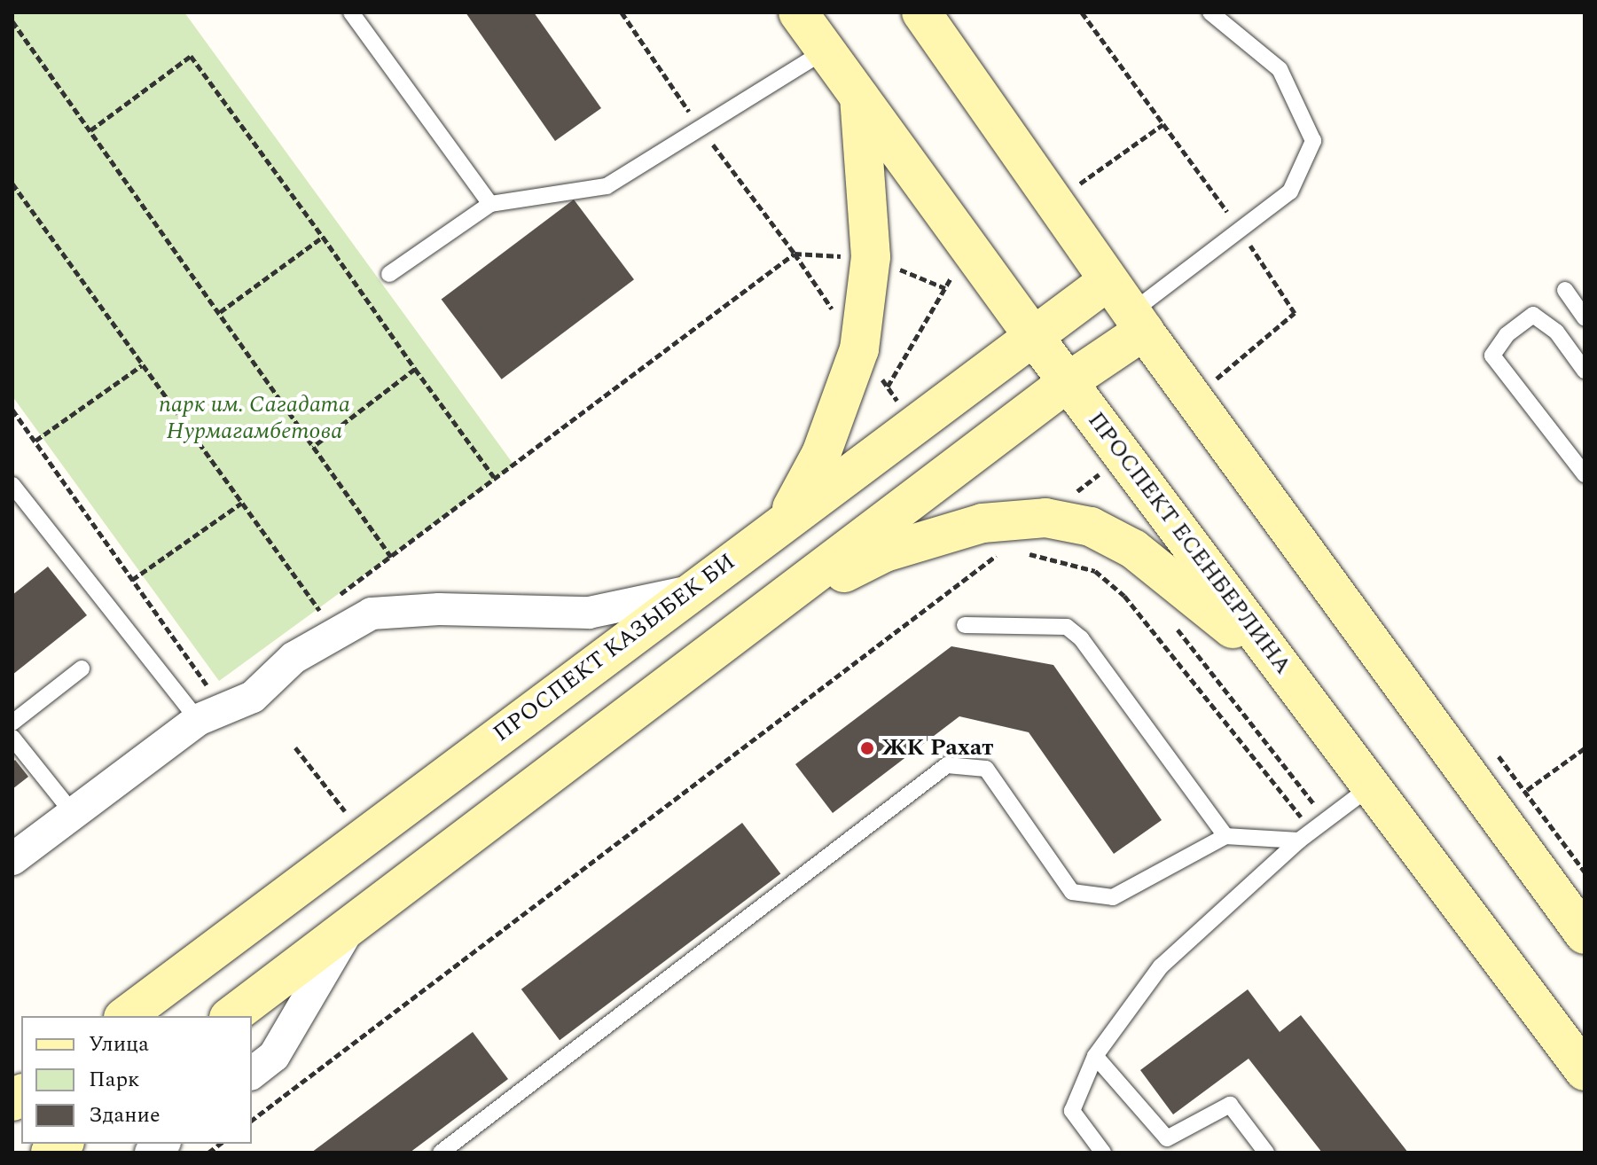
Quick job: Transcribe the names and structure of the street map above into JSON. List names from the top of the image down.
{
  "streets": {
    "street": ["ПРОСПЕКТ ЕСЕНБЕРЛИНА", "ПРОСПЕКТ КАЗЫБЕК БИ"]
  },
  "crossings": [
    ["ПРОСПЕКТ ЕСЕНБЕРЛИНА", "ПРОСПЕКТ КАЗЫБЕК БИ"]
  ],
  "parks": ["парк им. Сагадата Нурмагамбетова"],
  "places": ["ЖК Рахат"],
  "legend": ["Улица", "Парк", "Здание"]
}
